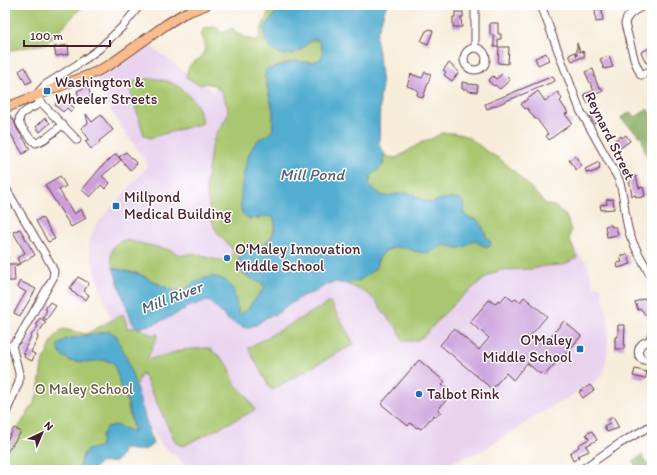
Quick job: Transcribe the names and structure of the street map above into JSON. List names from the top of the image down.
{
  "streets": {
    "street": ["Reynard Street"]
  },
  "water": ["Mill Pond", "Mill River"],
  "parks": ["O Maley School"],
  "places": {
    "transit": ["Washington & Wheeler Streets", "Millpond Medical Building", "O'Maley Middle School"],
    "other": ["O'Maley Innovation Middle School", "Talbot Rink"]
  },
  "scale_bar": "100 m",
  "north": "top right"
}
